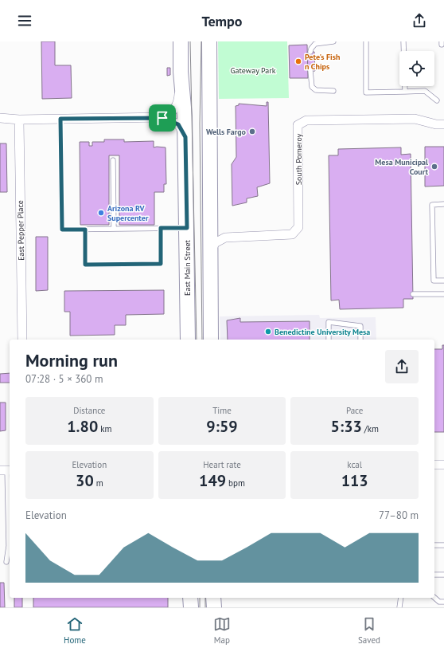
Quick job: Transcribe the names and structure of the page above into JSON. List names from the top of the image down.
{
  "streets": {
    "main road": ["East Main Street"],
    "street": ["South Pomeroy", "East Pepper Place"]
  },
  "parks": ["Gateway Park"],
  "places": [
    "Pete's Fish n Chips",
    "Wells Fargo",
    "Mesa Municipal Court",
    "Arizona RV Supercenter",
    "Benedictine University Mesa"
  ],
  "page": {
    "header": "Tempo",
    "heading": ["Morning run", "07:28 · 5 × 360 m"],
    "stats": [
      ["Distance", "1.80 km"],
      ["Time", "9:59"],
      ["Pace", "5:33 /km"],
      ["Elevation", "30 m"],
      ["Heart rate", "149 bpm"],
      ["kcal", "113"]
    ],
    "chart": ["Elevation", "77–80 m"],
    "tabs": ["Home", "Map", "Saved"]
  }
}
